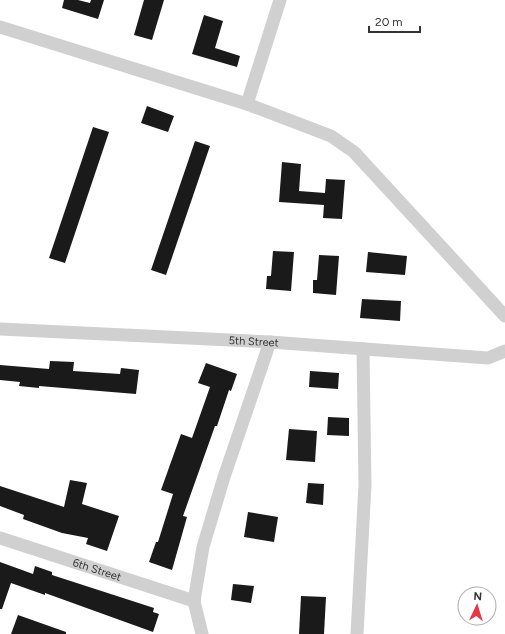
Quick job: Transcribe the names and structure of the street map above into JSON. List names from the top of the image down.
{
  "streets": {
    "street": ["5th Street", "6th Street"]
  },
  "scale_bar": "20 m",
  "north": "top"
}
